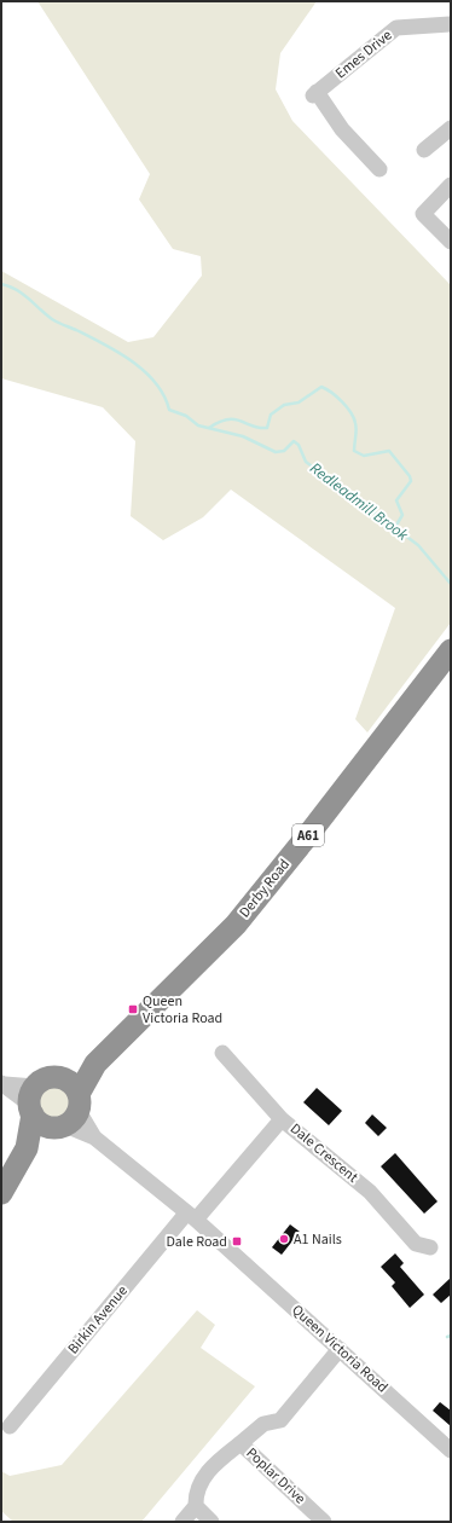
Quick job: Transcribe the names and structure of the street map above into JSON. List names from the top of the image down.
{
  "streets": {
    "highway": ["A61", "Derby Road"],
    "street": [
      "Emes Drive",
      "Dale Crescent",
      "Birkin Avenue",
      "Queen Victoria Road",
      "Poplar Drive"
    ]
  },
  "crossings": [
    ["A61", "Derby Road"],
    ["A61", "Queen Victoria Road"],
    ["Derby Road", "Queen Victoria Road"],
    ["Birkin Avenue", "Queen Victoria Road"],
    ["Queen Victoria Road", "Poplar Drive"]
  ],
  "water": ["Redleadmill Brook"],
  "places": {
    "transit": ["Queen Victoria Road", "Dale Road"],
    "other": ["A1 Nails"]
  }
}
